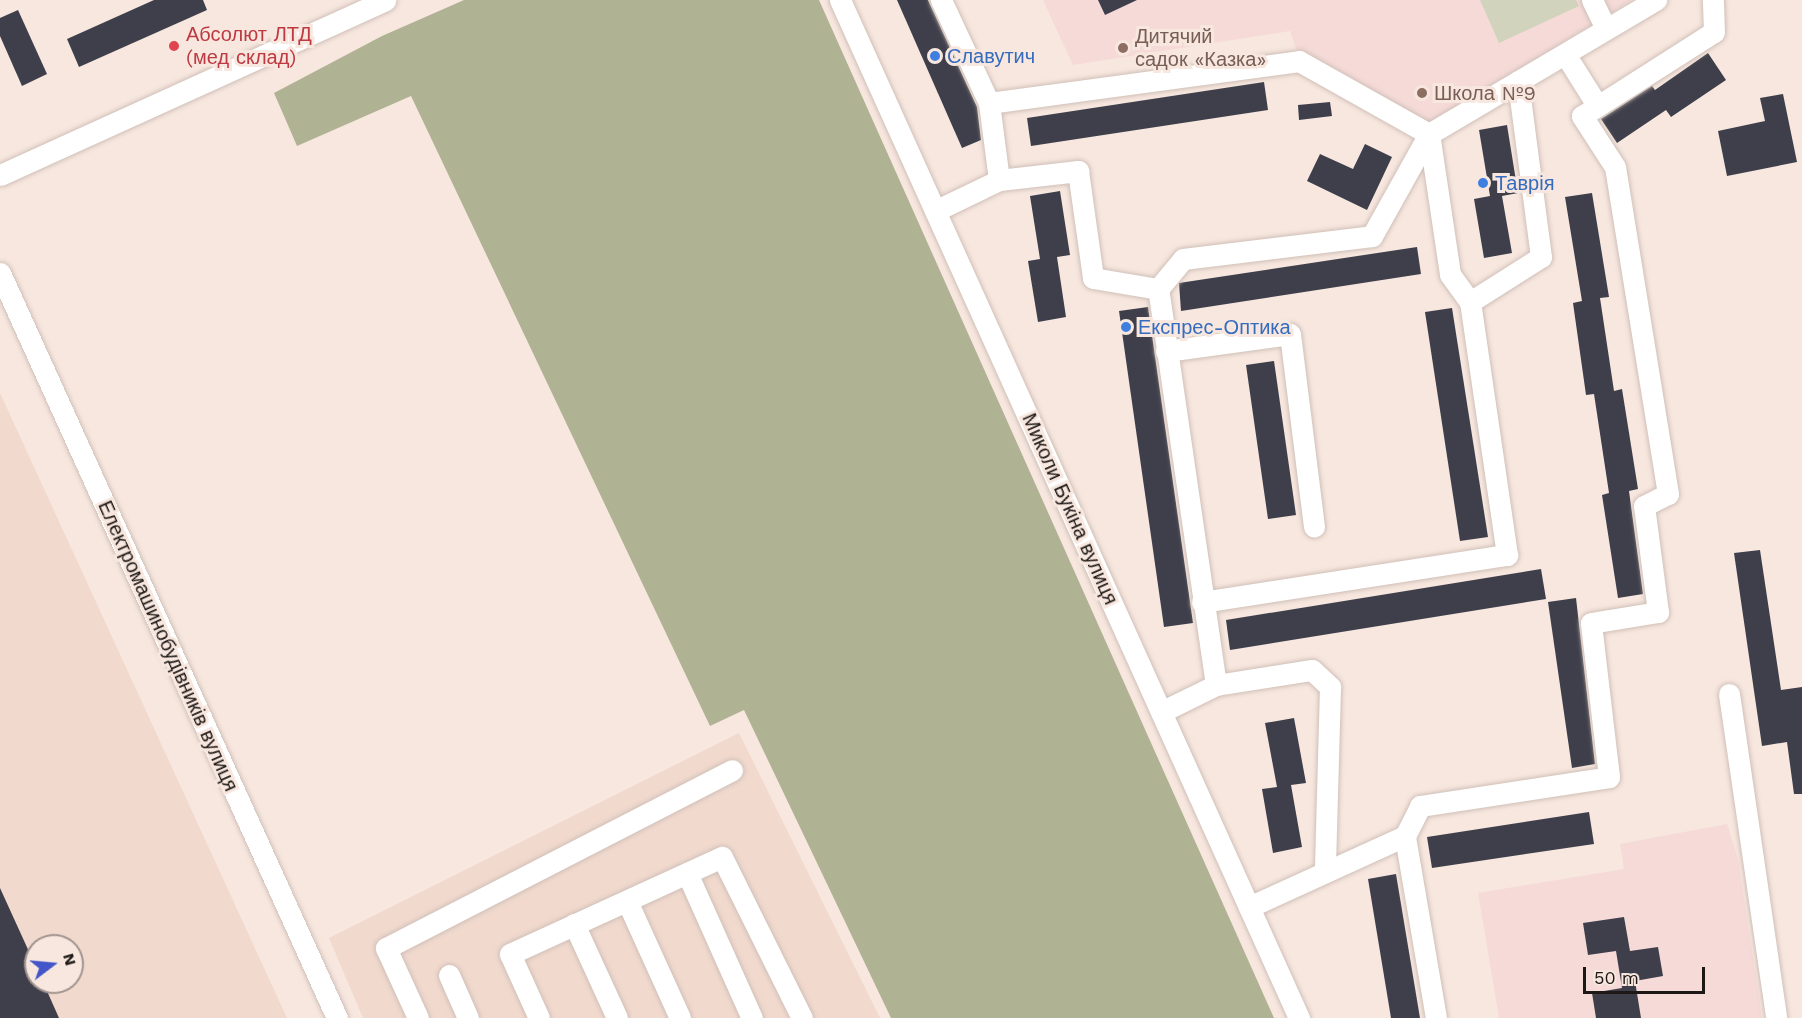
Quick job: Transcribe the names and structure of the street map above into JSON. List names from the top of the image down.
{
  "streets": {
    "street": ["Миколи Букіна вулиця", "Електромашинобудівників вулиця"]
  },
  "places": [
    "Абсолют ЛТД (мед склад)",
    "Дитячий садок «Казка»",
    "Славутич",
    "Школа №9",
    "Таврія",
    "Експрес-Оптика"
  ],
  "scale_bar": "50 m",
  "north": "right"
}
